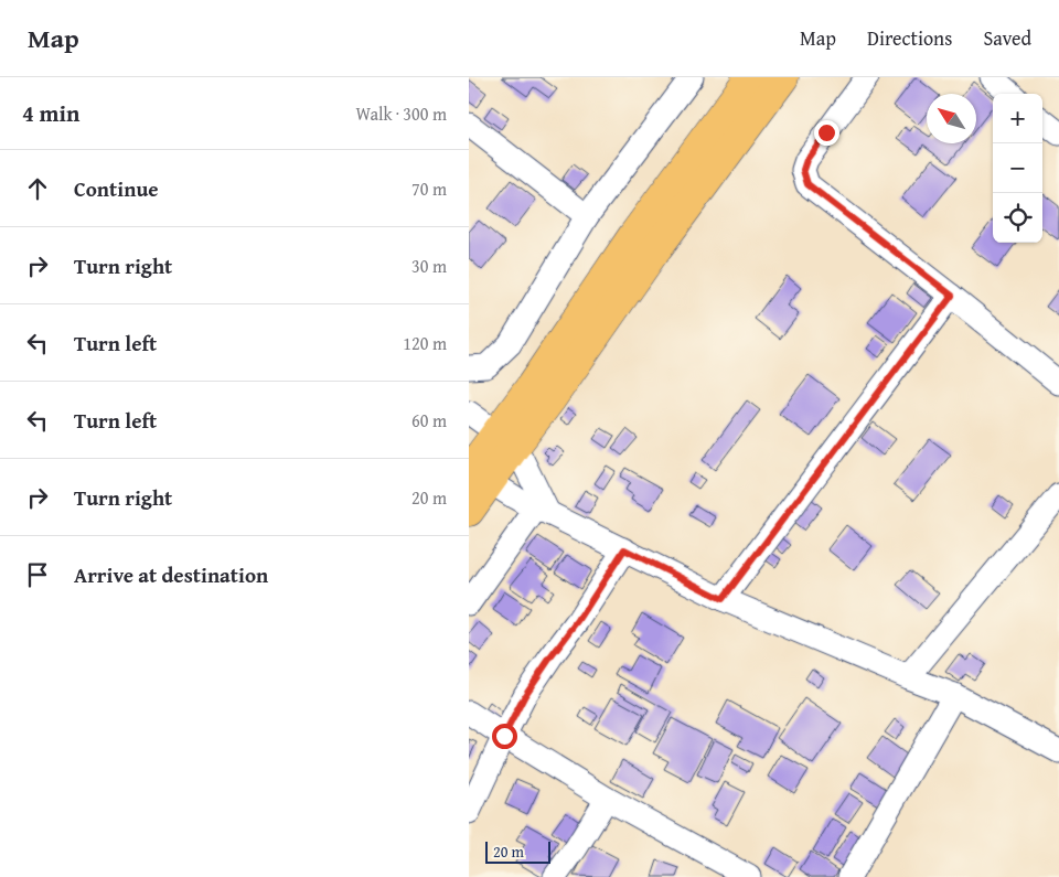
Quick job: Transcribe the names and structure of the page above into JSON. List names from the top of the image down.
{
  "scale_bar": "20 m",
  "north": "top left",
  "page": {
    "header": "Map",
    "nav": ["Map", "Directions", "Saved"],
    "heading": ["4 min", "Walk · 300 m"],
    "map_buttons": ["+", "−"],
    "list": [
      ["Continue", "70 m"],
      ["Turn right", "30 m"],
      ["Turn left", "120 m"],
      ["Turn left", "60 m"],
      ["Turn right", "20 m"],
      "Arrive at destination"
    ],
    "scale": "20 m"
  }
}
